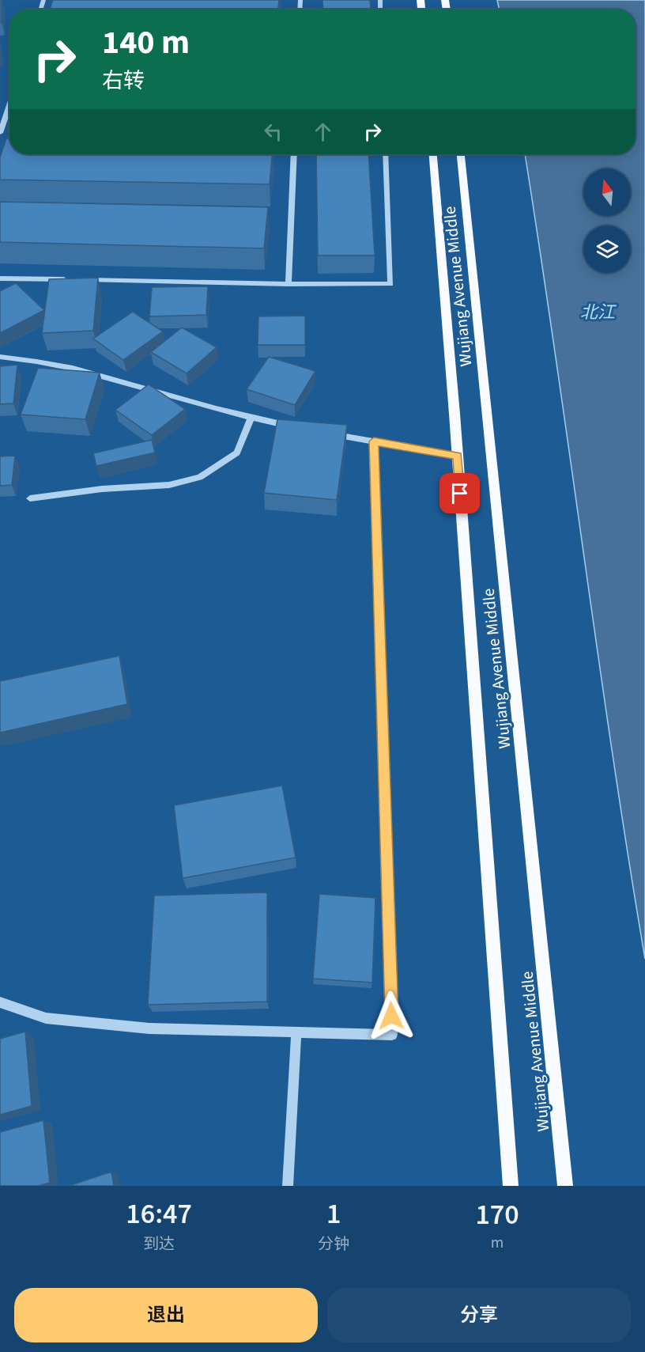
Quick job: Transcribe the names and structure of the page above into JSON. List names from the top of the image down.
{
  "streets": {
    "main road": ["Wujiang Avenue Middle"]
  },
  "water": ["北江"],
  "north": "top",
  "page": {
    "turn": ["140 m", "右转"],
    "eta": [
      "16:47",
      "到达",
      "1",
      "分钟",
      "170",
      "m"
    ],
    "buttons": ["退出", "分享"]
  }
}
